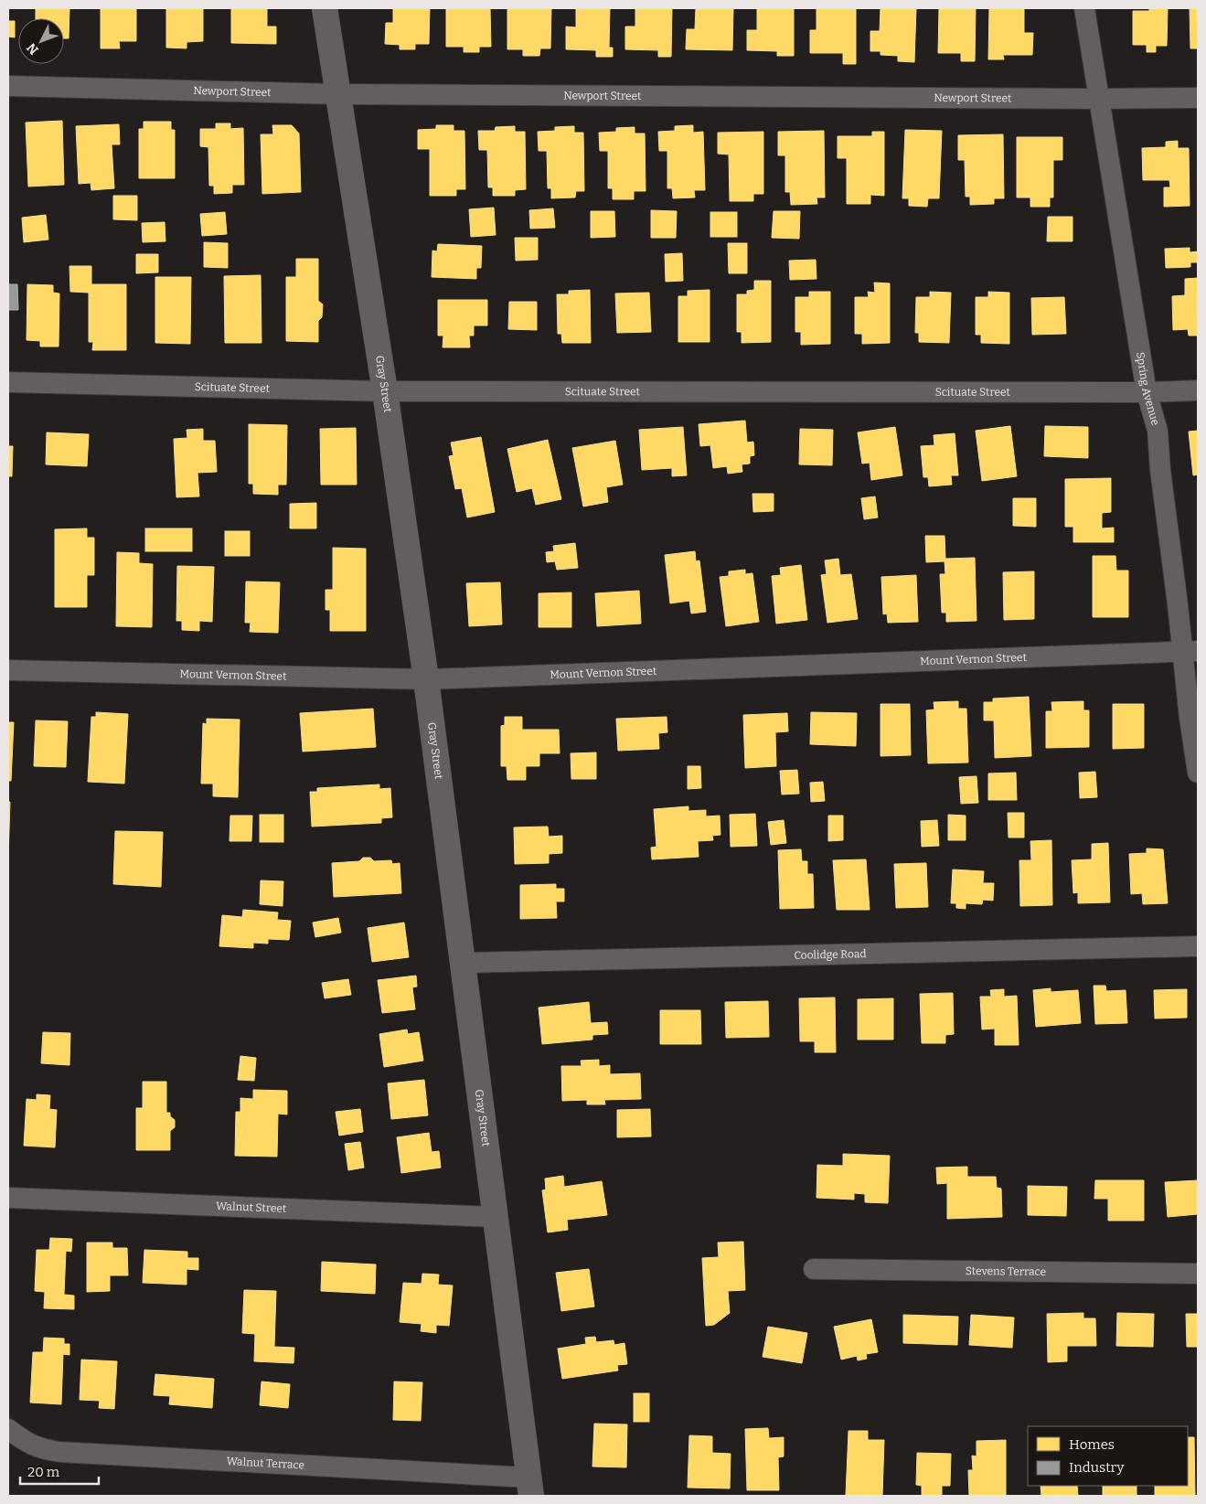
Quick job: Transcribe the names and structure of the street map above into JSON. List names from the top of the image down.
{
  "streets": {
    "street": [
      "Newport Street",
      "Gray Street",
      "Scituate Street",
      "Spring Avenue",
      "Mount Vernon Street",
      "Coolidge Road",
      "Walnut Street",
      "Stevens Terrace",
      "Walnut Terrace"
    ]
  },
  "crossings": [
    ["Newport Street", "Gray Street"],
    ["Newport Street", "Spring Avenue"],
    ["Gray Street", "Scituate Street"],
    ["Gray Street", "Mount Vernon Street"],
    ["Gray Street", "Coolidge Road"],
    ["Gray Street", "Walnut Street"],
    ["Gray Street", "Walnut Terrace"],
    ["Scituate Street", "Spring Avenue"],
    ["Spring Avenue", "Mount Vernon Street"]
  ],
  "legend": ["Homes", "Industry"],
  "scale_bar": "20 m",
  "north": "bottom left"
}
